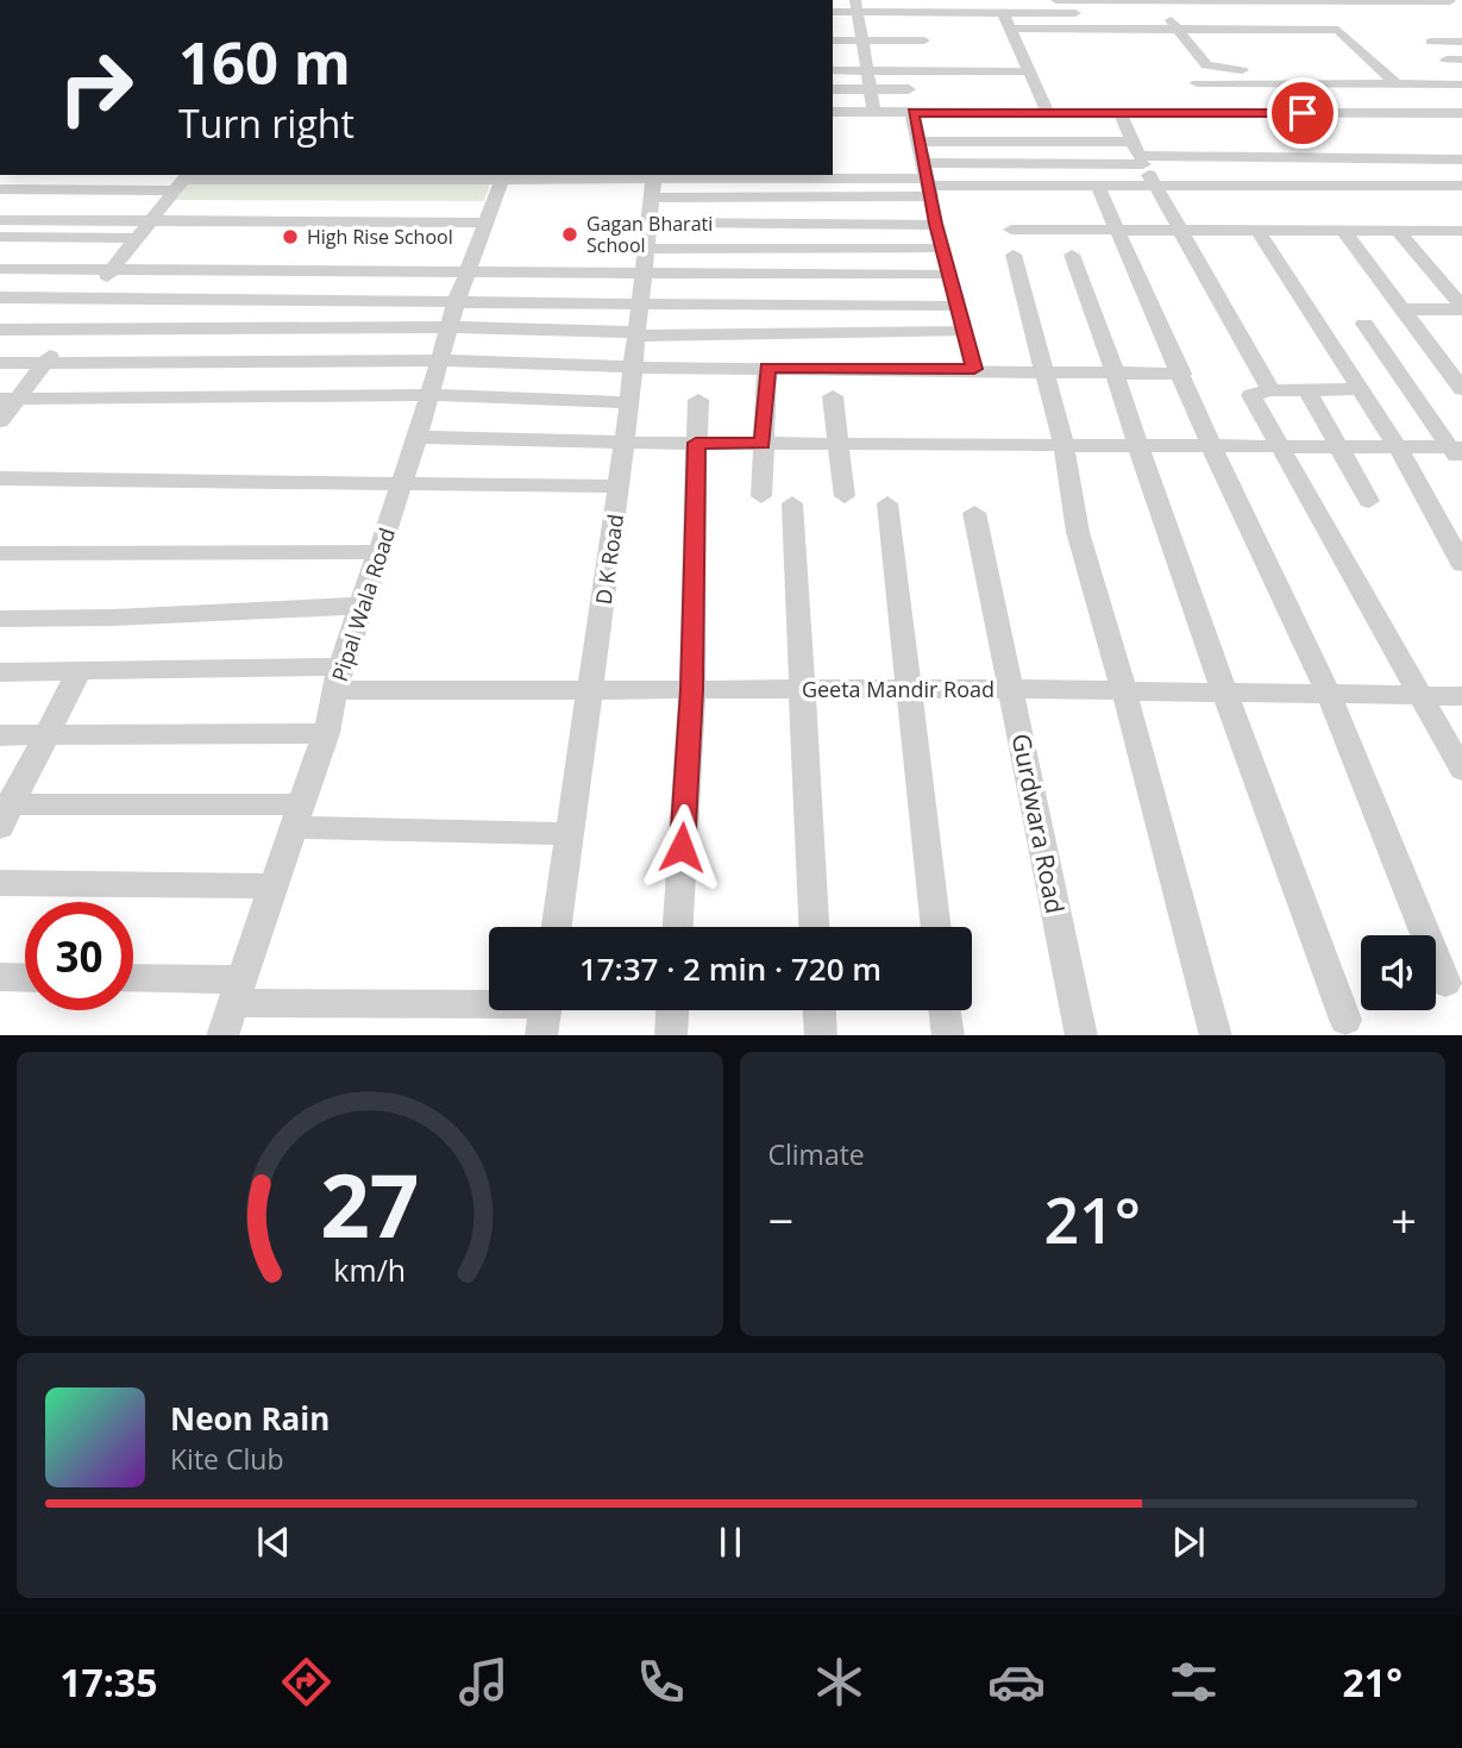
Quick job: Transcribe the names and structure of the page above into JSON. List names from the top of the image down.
{
  "streets": {
    "street": [
      "D K Road",
      "Pipal Wala Road",
      "Geeta Mandir Road",
      "Gurdwara Road"
    ]
  },
  "crossings": [
    ["D K Road", "Geeta Mandir Road"],
    ["Pipal Wala Road", "Geeta Mandir Road"],
    ["Geeta Mandir Road", "Gurdwara Road"]
  ],
  "places": ["Gagan Bharati School", "High Rise School"],
  "page": {
    "turn": ["160 m", "Turn right"],
    "limit": "30",
    "trip": "17:37 · 2 min · 720 m",
    "tile": "Climate",
    "heat": ["−", "21°", "+"],
    "song": ["Neon Rain", "Kite Club"],
    "tabs": ["17:35", "21°"],
    "gauge": ["27", "km/h"]
  }
}
